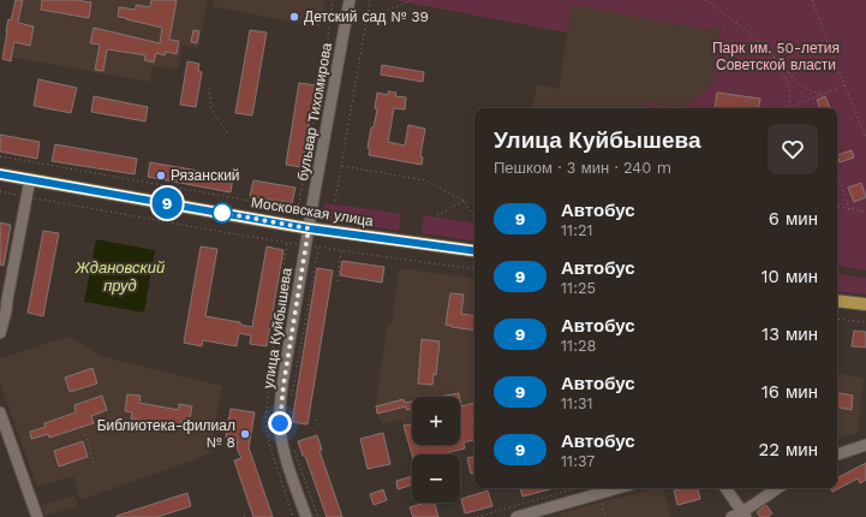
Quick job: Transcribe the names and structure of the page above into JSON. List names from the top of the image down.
{
  "streets": {
    "main road": ["Московская улица"],
    "street": ["бульвар Тихомирова", "улица Куйбышева"]
  },
  "crossings": [
    ["бульвар Тихомирова", "Московская улица"],
    ["бульвар Тихомирова", "улица Куйбышева"],
    ["Московская улица", "улица Куйбышева"]
  ],
  "water": ["Ждановский пруд"],
  "parks": ["Парк им. 50-летия Советской власти"],
  "places": ["Детский сад № 39", "Рязанский", "Библиотека-филиал № 8"],
  "lines": ["bus line 9"],
  "page": {
    "on_map": "9",
    "heading": ["Улица Куйбышева", "Пешком · 3 мин · 240 m"],
    "list": [
      {
        "mark": "9",
        "name": "Автобус",
        "note": "11:21",
        "value": "6 мин"
      },
      {
        "mark": "9",
        "name": "Автобус",
        "note": "11:25",
        "value": "10 мин"
      },
      {
        "mark": "9",
        "name": "Автобус",
        "note": "11:28",
        "value": "13 мин"
      },
      {
        "mark": "9",
        "name": "Автобус",
        "note": "11:31",
        "value": "16 мин"
      },
      {
        "mark": "9",
        "name": "Автобус",
        "note": "11:37",
        "value": "22 мин"
      }
    ],
    "map_buttons": ["+", "−"]
  }
}
